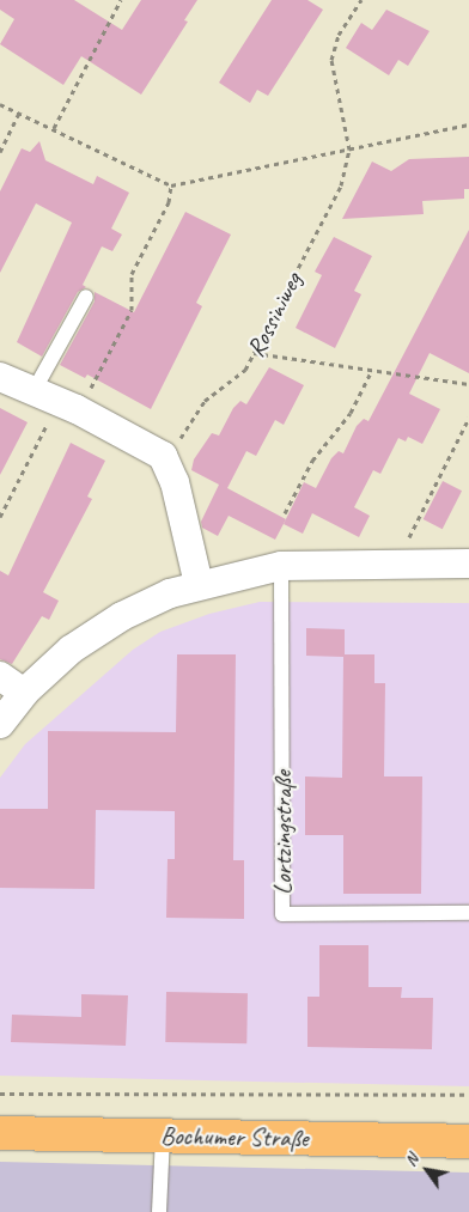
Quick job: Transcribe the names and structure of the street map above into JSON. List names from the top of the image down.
{
  "streets": {
    "main road": ["Bochumer Straße"],
    "lane": ["Lortzingstraße"],
    "path": ["Rossiniweg"]
  },
  "north": "top left"
}
